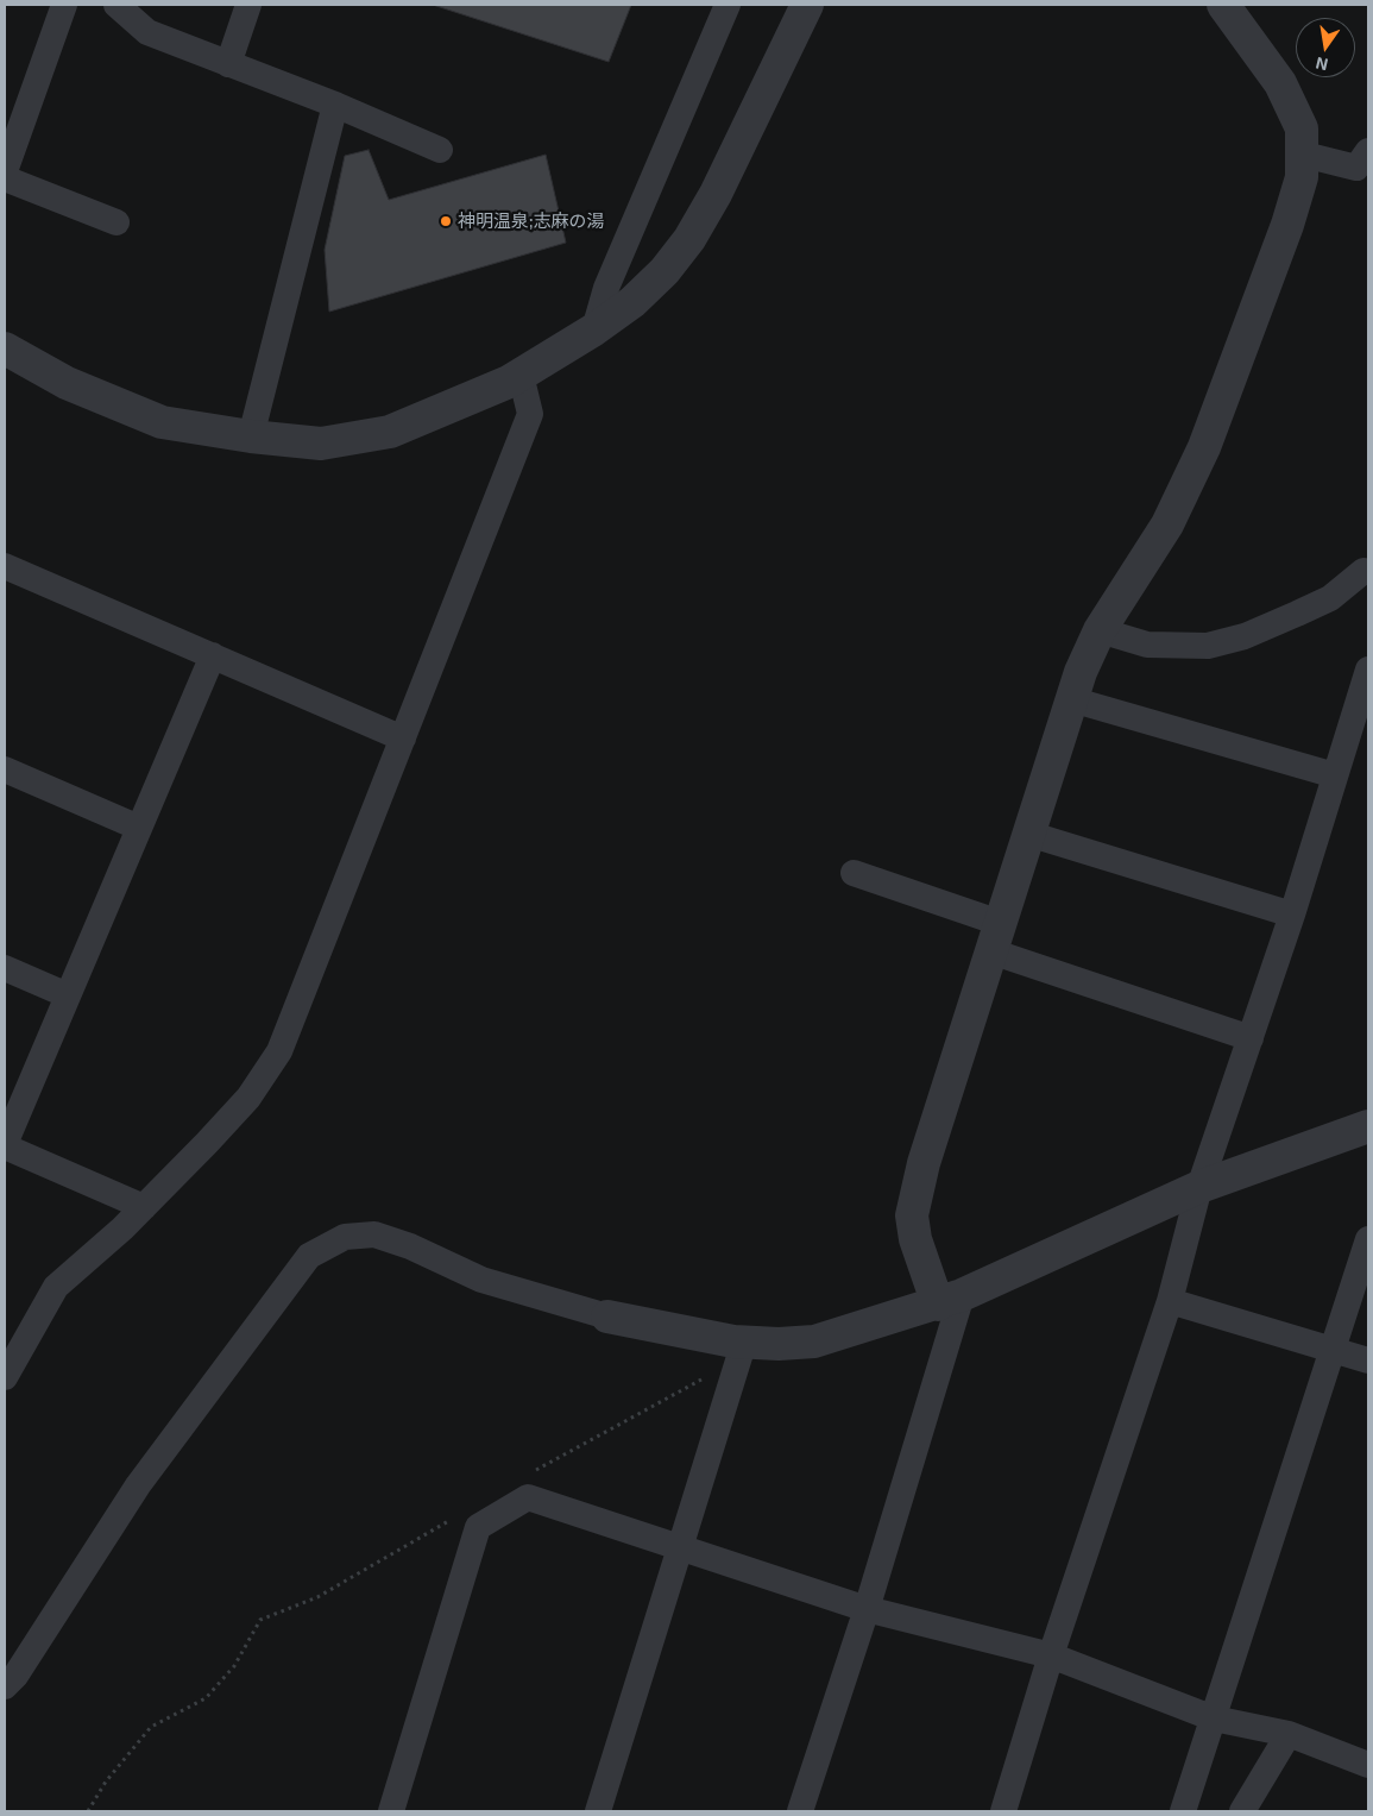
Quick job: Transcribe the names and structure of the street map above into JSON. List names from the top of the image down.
{
  "places": ["神明温泉;志麻の湯"],
  "north": "bottom"
}
